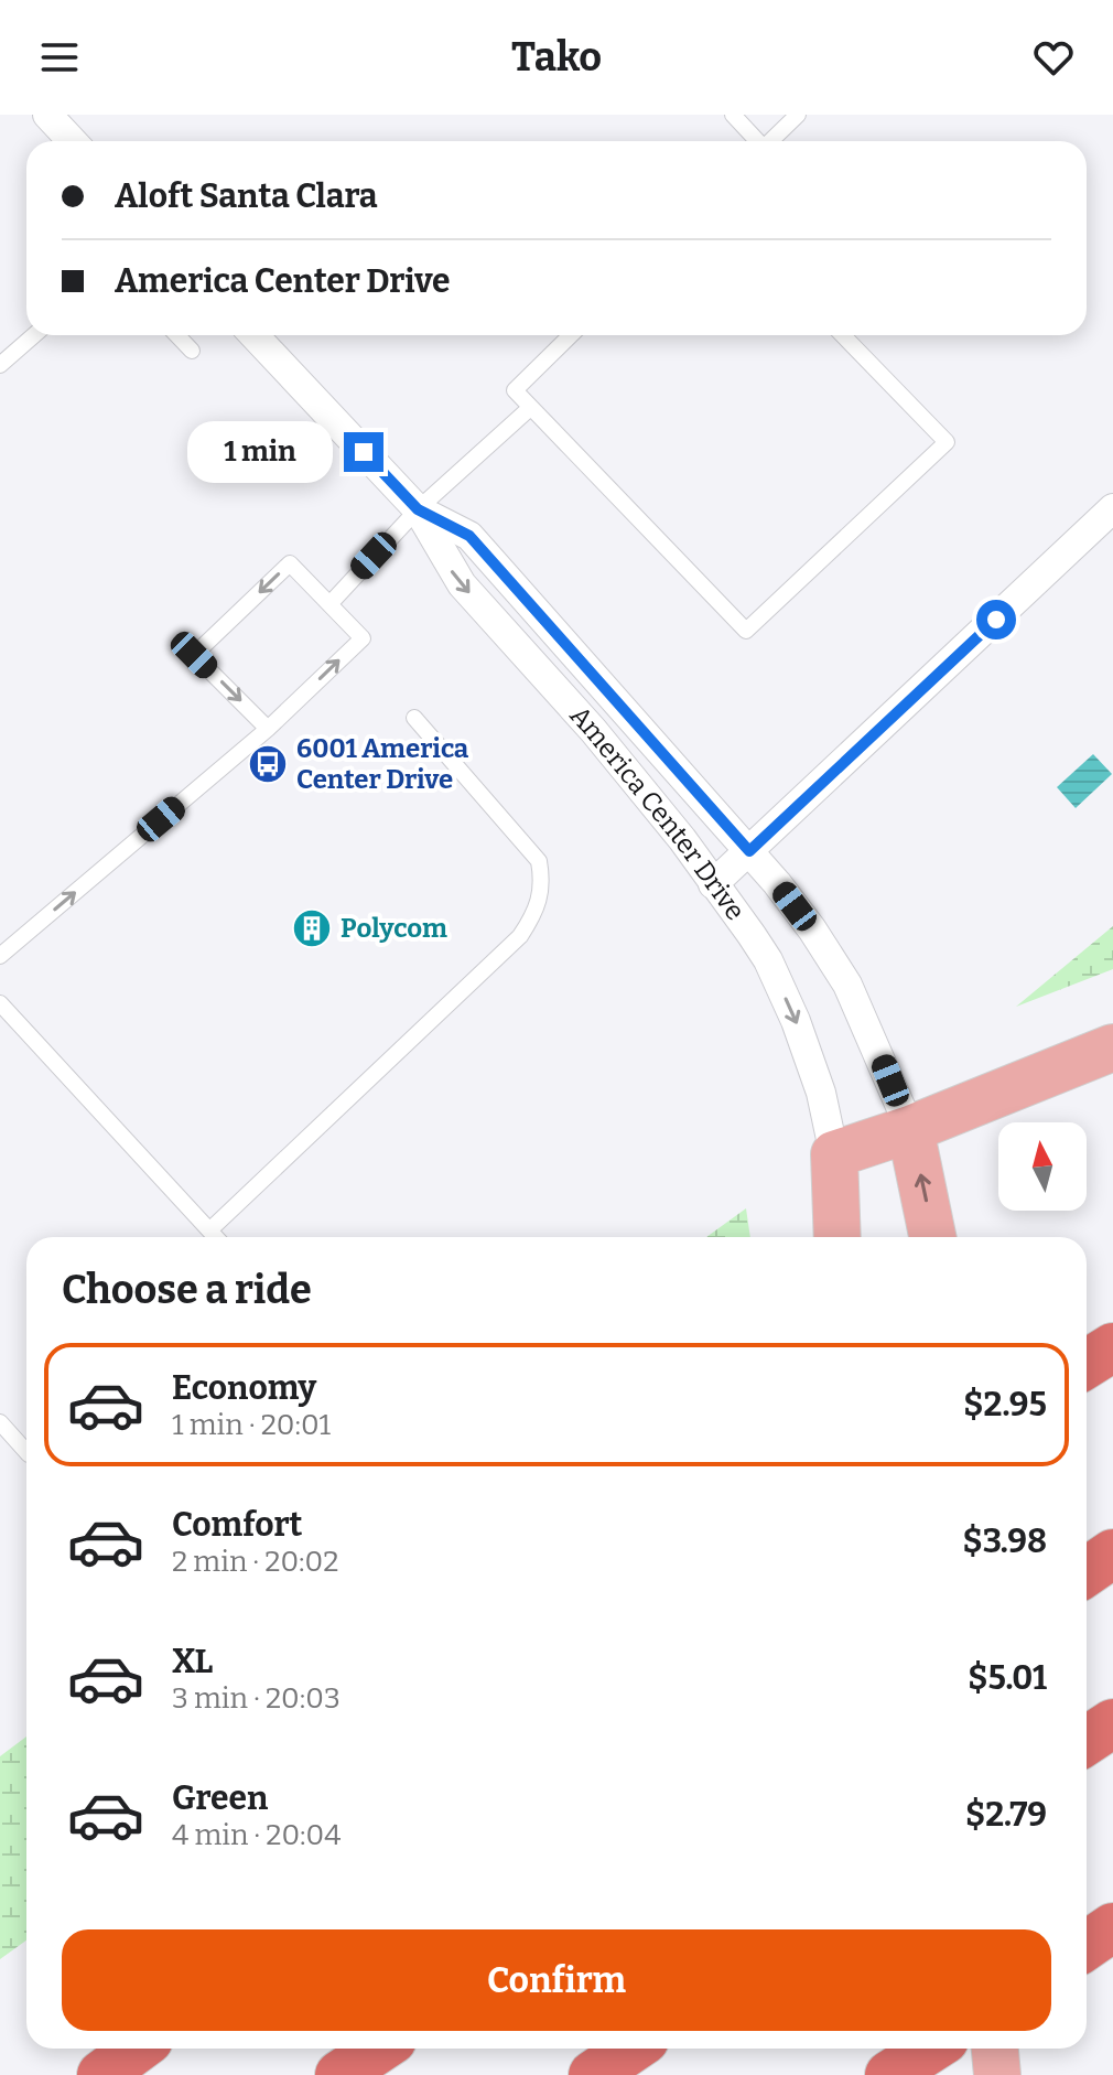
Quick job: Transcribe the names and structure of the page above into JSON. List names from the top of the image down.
{
  "streets": {
    "street": ["America Center Drive"]
  },
  "places": {
    "bus stop": ["6001 America Center Drive"],
    "building": ["Polycom"]
  },
  "north": "top",
  "page": {
    "header": "Tako",
    "banner": ["Aloft Santa Clara", "America Center Drive"],
    "bubble": "1 min",
    "heading": "Choose a ride",
    "list": [
      {
        "name": "Economy",
        "note": "1 min · 20:01",
        "value": "$2.95"
      },
      {
        "name": "Comfort",
        "note": "2 min · 20:02",
        "value": "$3.98"
      },
      {
        "name": "XL",
        "note": "3 min · 20:03",
        "value": "$5.01"
      },
      {
        "name": "Green",
        "note": "4 min · 20:04",
        "value": "$2.79"
      }
    ],
    "buttons": "Confirm"
  }
}
